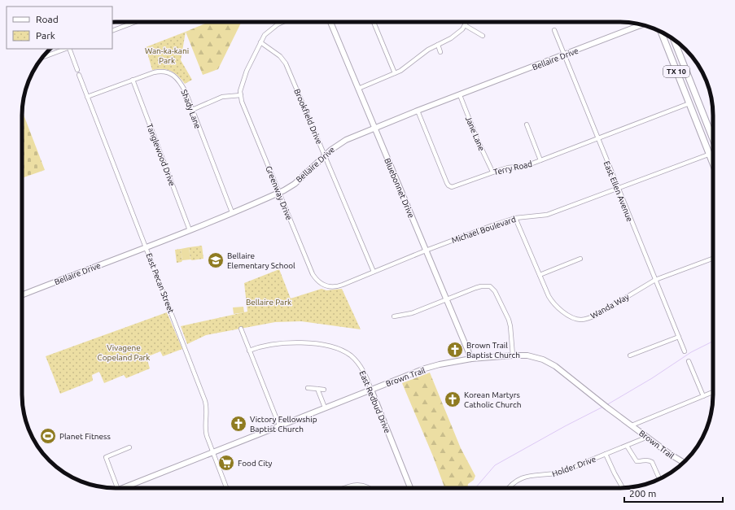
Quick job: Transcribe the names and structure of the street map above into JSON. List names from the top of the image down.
{
  "streets": {
    "main road": ["TX 10"],
    "street": [
      "Bellaire Drive",
      "Shady Lane",
      "Brookfield Drive",
      "Jane Lane",
      "Tanglewood Drive",
      "Terry Road",
      "Bluebonnet Drive",
      "East Ellen Avenue",
      "Greenway Drive",
      "Michael Boulevard",
      "East Pecan Street",
      "Wanda Way",
      "Brown Trail",
      "East Redbud Drive",
      "Holder Drive"
    ]
  },
  "crossings": [
    ["Bellaire Drive", "Shady Lane"],
    ["Bellaire Drive", "Brookfield Drive"],
    ["Bellaire Drive", "Jane Lane"],
    ["Bellaire Drive", "Tanglewood Drive"],
    ["Bellaire Drive", "Terry Road"],
    ["Bellaire Drive", "Bluebonnet Drive"],
    ["Bellaire Drive", "East Ellen Avenue"],
    ["Bellaire Drive", "Greenway Drive"],
    ["Bellaire Drive", "East Pecan Street"],
    ["TX 10", "Terry Road"],
    ["TX 10", "Michael Boulevard"],
    ["Shady Lane", "Tanglewood Drive"],
    ["Shady Lane", "East Pecan Street"],
    ["Brookfield Drive", "Michael Boulevard"],
    ["Jane Lane", "Terry Road"],
    ["Terry Road", "East Ellen Avenue"],
    ["Bluebonnet Drive", "Michael Boulevard"],
    ["Bluebonnet Drive", "Brown Trail"],
    ["East Ellen Avenue", "Michael Boulevard"],
    ["East Ellen Avenue", "Wanda Way"],
    ["Greenway Drive", "Michael Boulevard"],
    ["Michael Boulevard", "Wanda Way"],
    ["East Pecan Street", "Brown Trail"],
    ["Brown Trail", "East Redbud Drive"],
    ["Brown Trail", "Holder Drive"]
  ],
  "parks": ["Wan-ka-kani Park", "Bellaire Park", "Vivagene Copeland Park"],
  "places": {
    "school or university": ["Bellaire Elementary School"],
    "church": ["Brown Trail Baptist Church", "Korean Martyrs Catholic Church", "Victory Fellowship Baptist Church"],
    "sports": ["Planet Fitness"],
    "supermarket": ["Food City"]
  },
  "legend": ["Road", "Park"],
  "scale_bar": "200 m"
}
